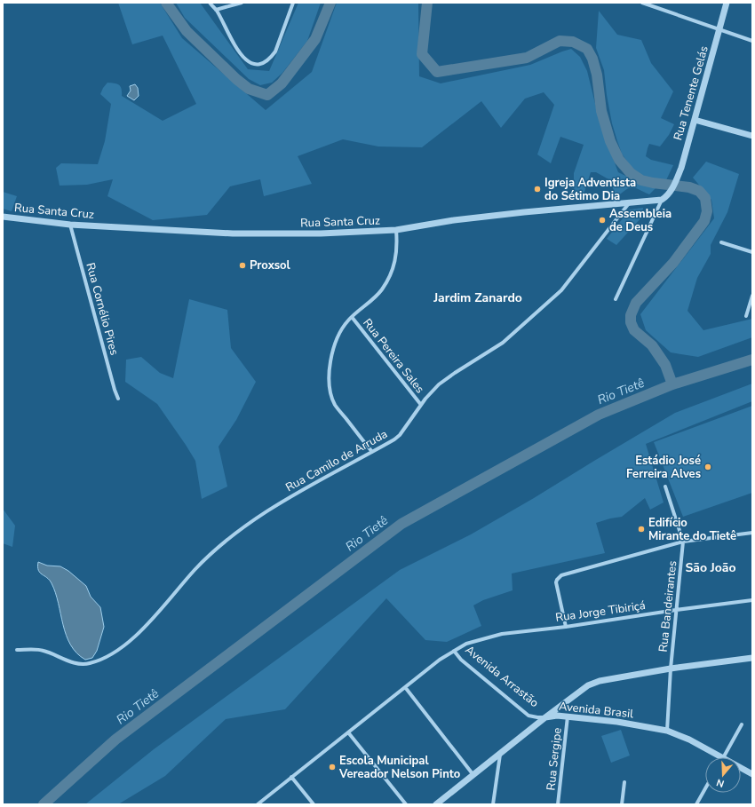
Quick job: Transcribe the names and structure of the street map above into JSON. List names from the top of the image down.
{
  "streets": {
    "street": [
      "Rua Tenente Gelás",
      "Rua Santa Cruz",
      "Rua Cornélio Pires",
      "Rua Pereira Sales",
      "Rua Camilo de Arruda",
      "Rua Bandeirantes",
      "Rua Jorge Tibiriçá",
      "Avenida Arrastão",
      "Avenida Brasil",
      "Rua Sergipe"
    ]
  },
  "crossings": [
    ["Rua Tenente Gelás", "Rua Santa Cruz"],
    ["Rua Santa Cruz", "Rua Cornélio Pires"],
    ["Rua Santa Cruz", "Rua Camilo de Arruda"],
    ["Rua Pereira Sales", "Rua Camilo de Arruda"],
    ["Rua Bandeirantes", "Rua Jorge Tibiriçá"],
    ["Rua Bandeirantes", "Avenida Arrastão"],
    ["Rua Bandeirantes", "Avenida Brasil"],
    ["Rua Jorge Tibiriçá", "Avenida Arrastão"],
    ["Avenida Arrastão", "Avenida Brasil"],
    ["Avenida Brasil", "Rua Sergipe"]
  ],
  "districts": ["Jardim Zanardo", "São João"],
  "water": ["Rio Tietê"],
  "places": [
    "Igreja Adventista do Sétimo Dia",
    "Assembleia de Deus",
    "Proxsol",
    "Estádio José Ferreira Alves",
    "Edifício Mirante do Tietê",
    "Escola Municipal Vereador Nelson Pinto"
  ],
  "north": "bottom"
}
